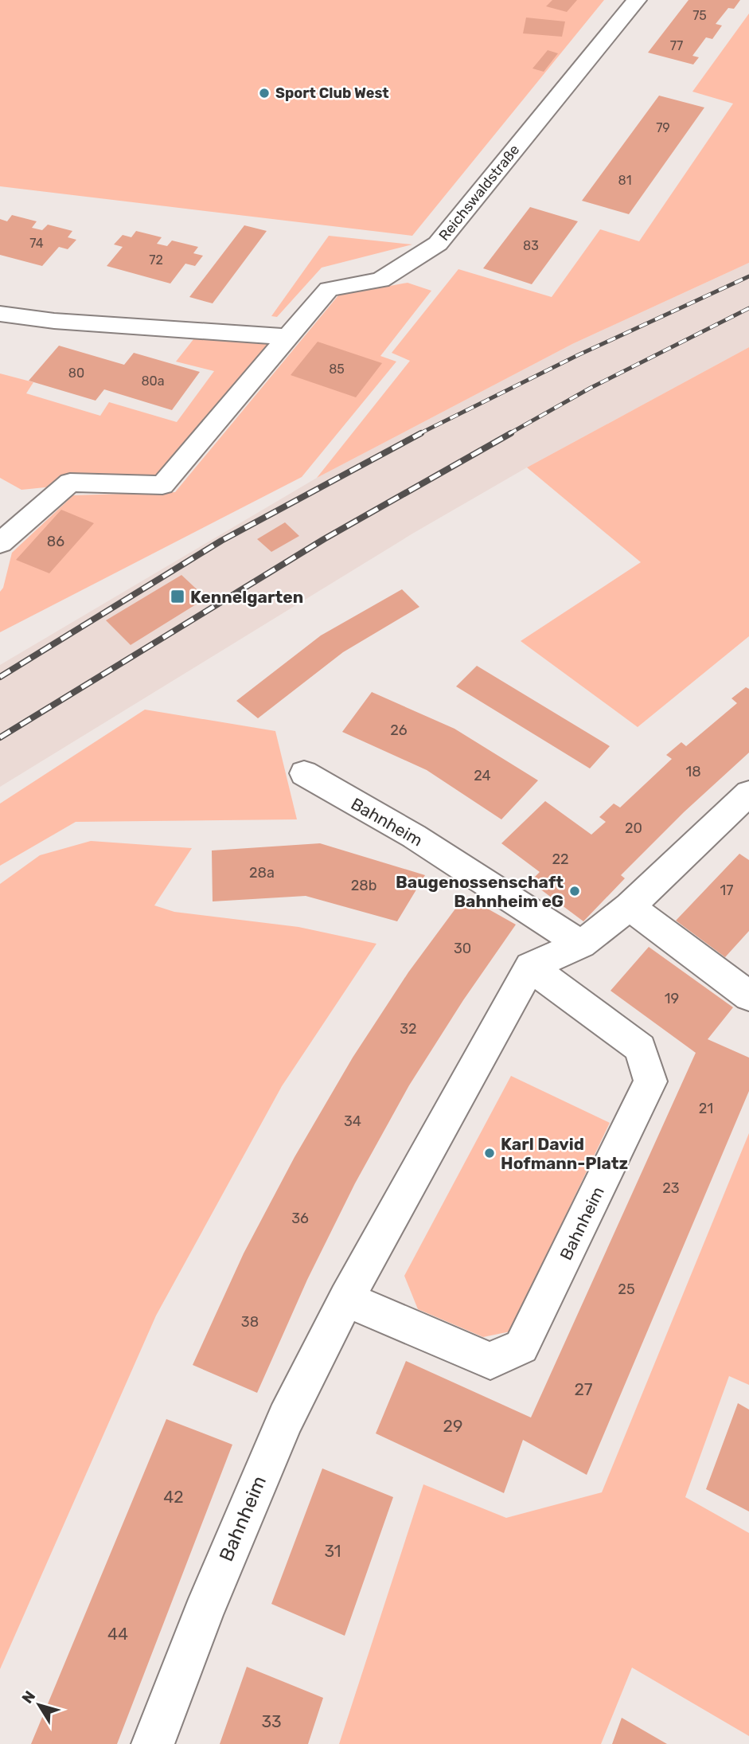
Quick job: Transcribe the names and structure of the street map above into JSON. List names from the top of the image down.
{
  "streets": {
    "street": ["Reichswaldstraße", "Bahnheim"]
  },
  "places": {
    "other": ["Sport Club West", "Baugenossenschaft Bahnheim eG", "Karl David Hofmann-Platz"],
    "transit": ["Kennelgarten"]
  },
  "house_numbers": [
    "75",
    "77",
    "79",
    "81",
    "74",
    "83",
    "72",
    "85",
    "80",
    "80a",
    "86",
    "26",
    "18",
    "24",
    "20",
    "22",
    "28a",
    "28b",
    "17",
    "30",
    "19",
    "32",
    "21",
    "34",
    "23",
    "36",
    "25",
    "38",
    "27",
    "29",
    "42",
    "31",
    "44",
    "33"
  ],
  "north": "top left"
}
